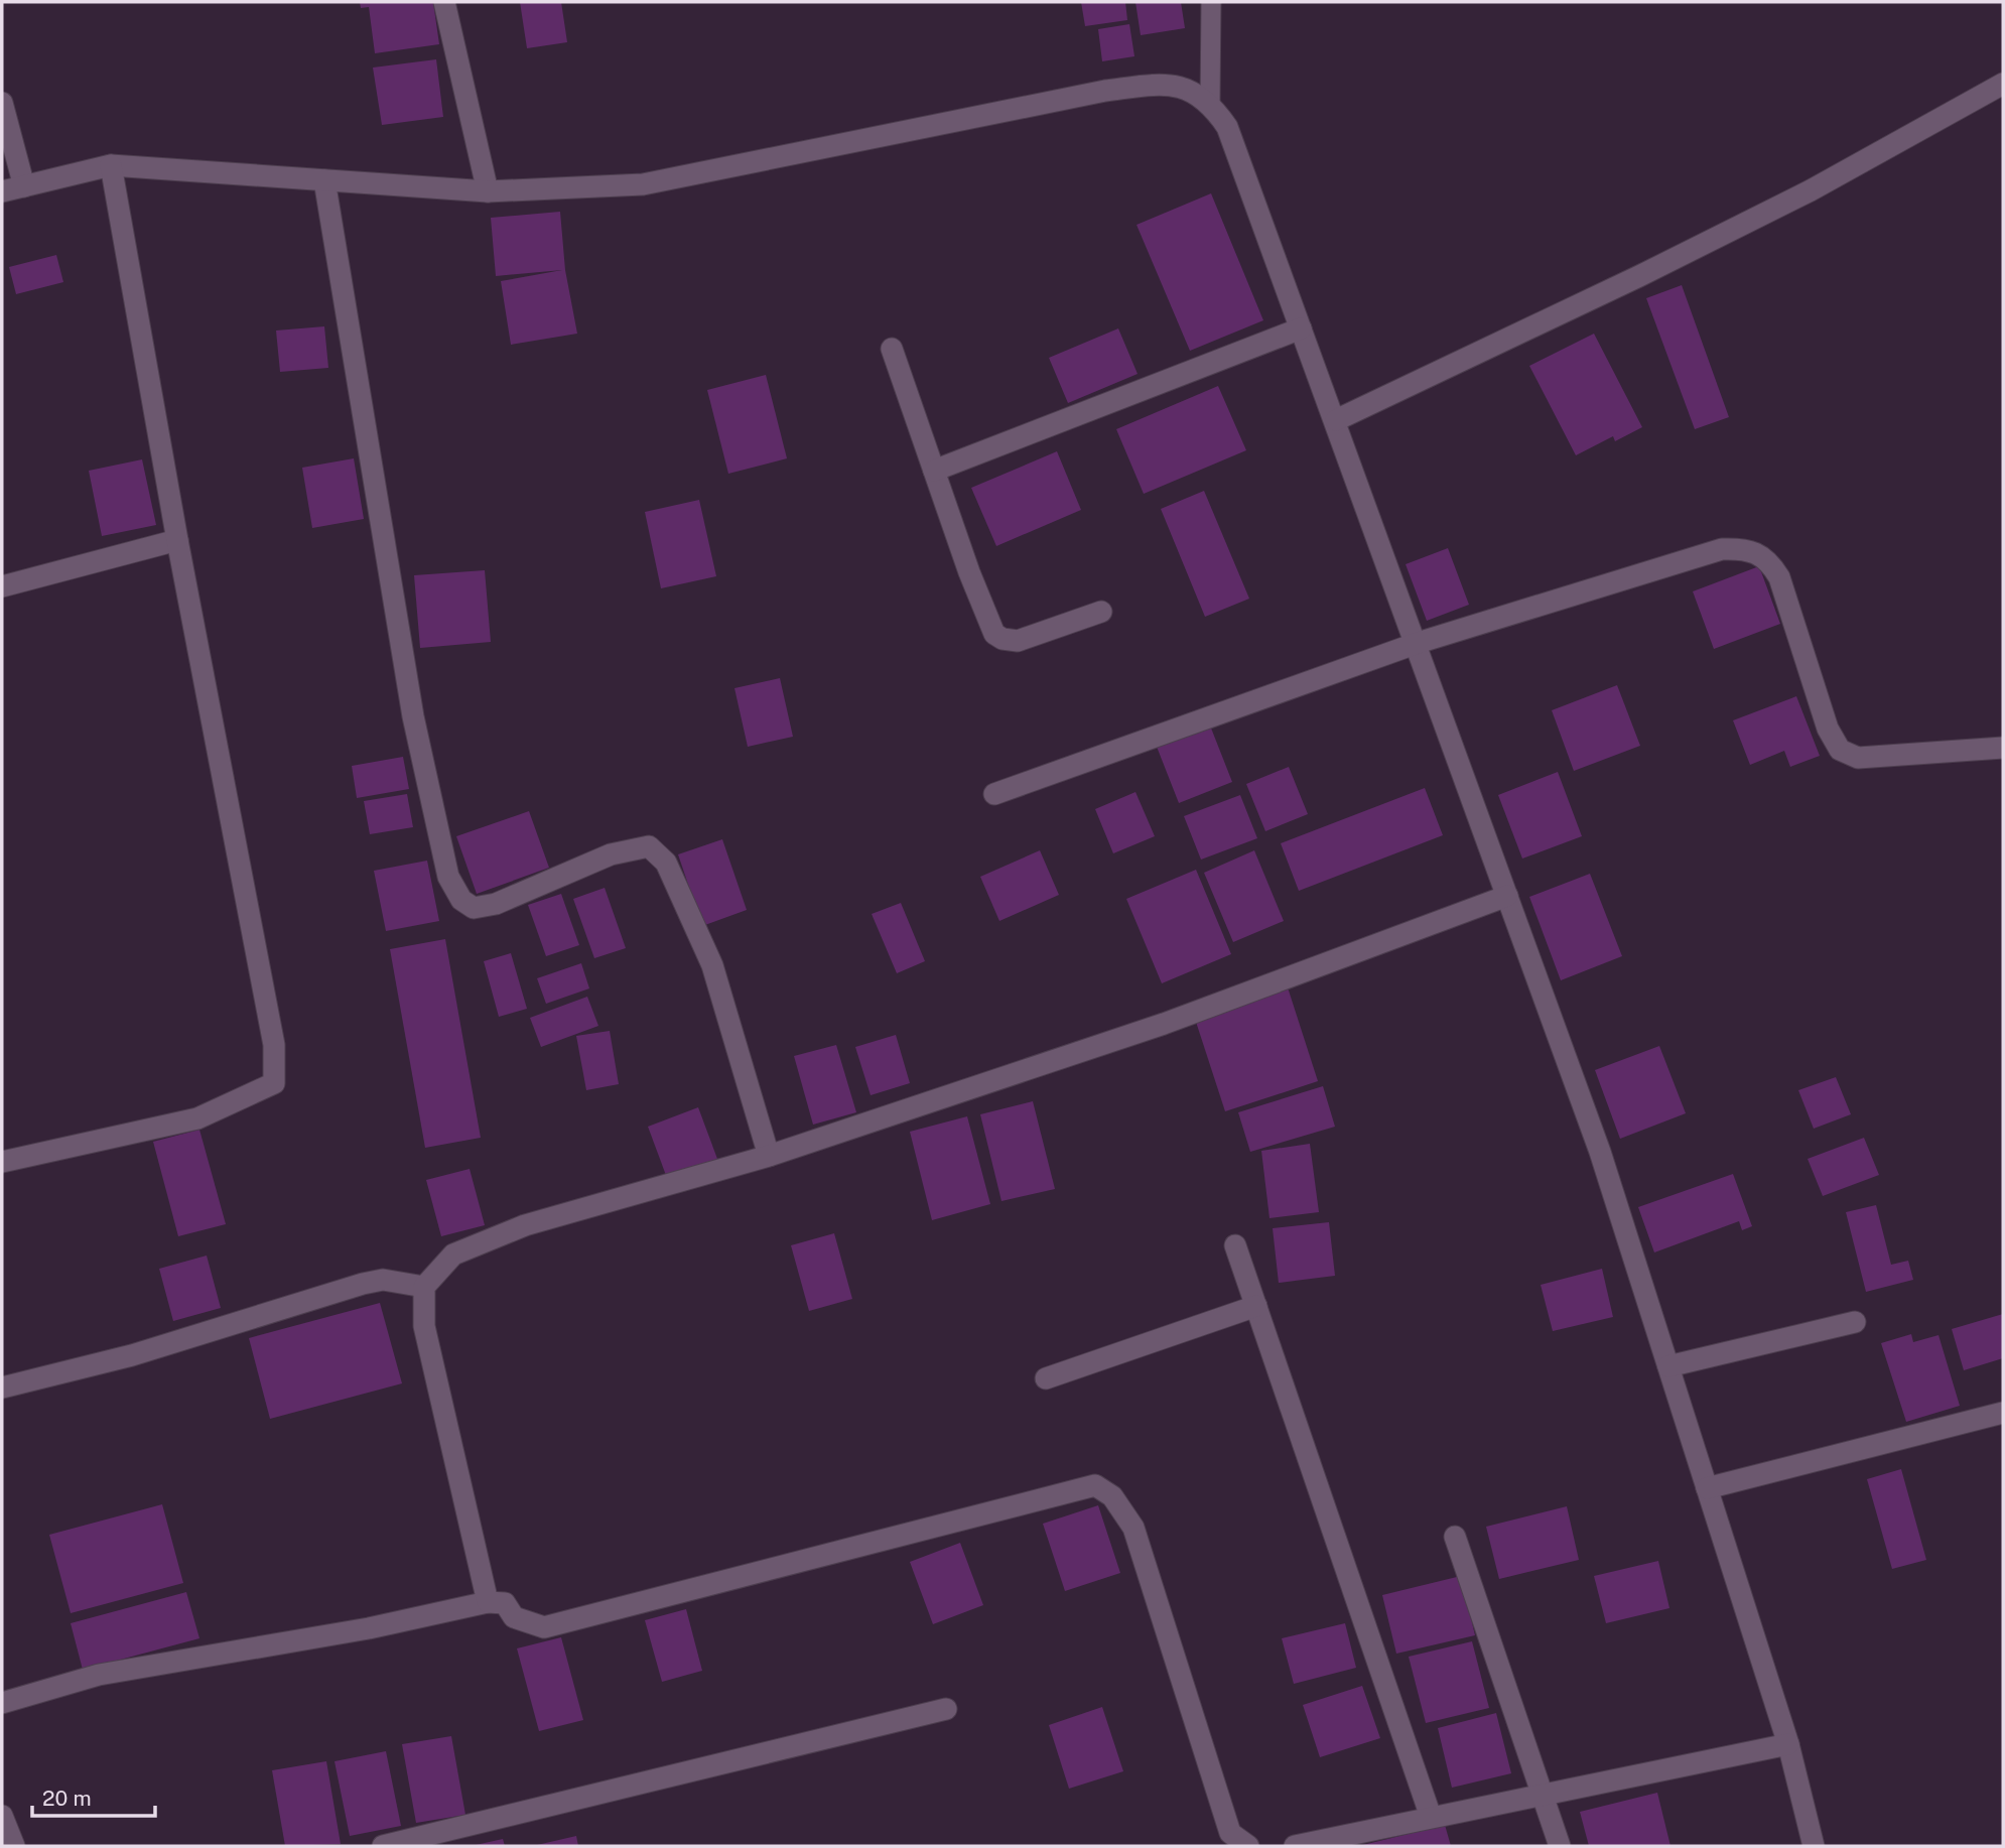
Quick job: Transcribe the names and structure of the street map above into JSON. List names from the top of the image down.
{
  "scale_bar": "20 m"
}
